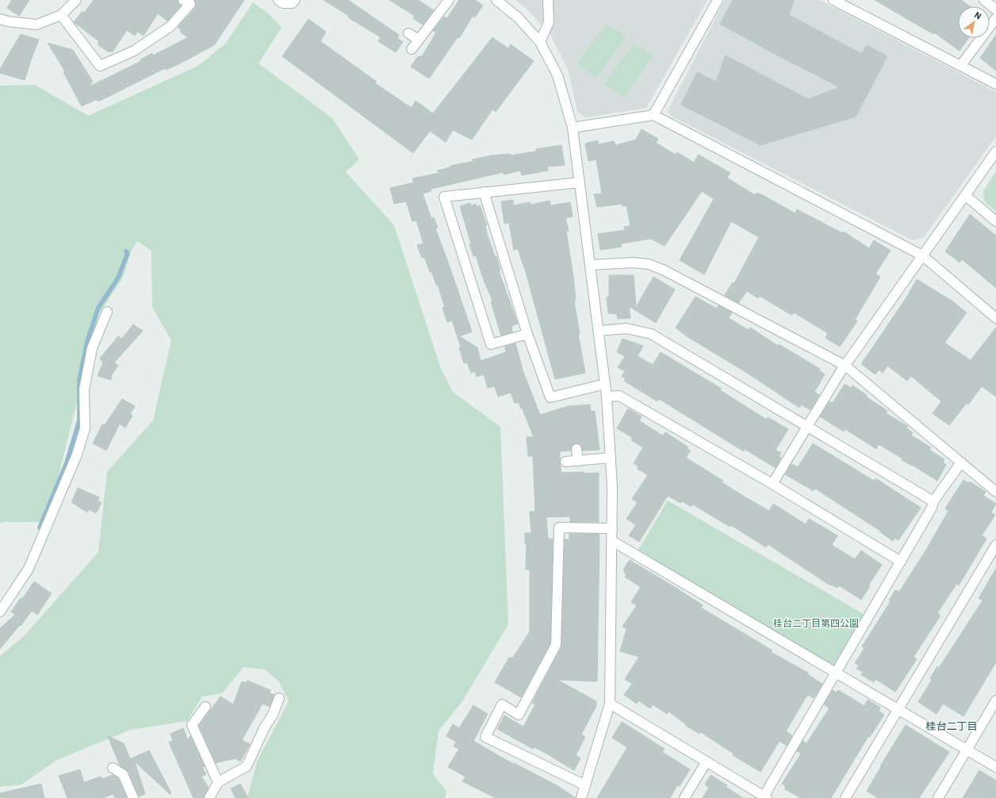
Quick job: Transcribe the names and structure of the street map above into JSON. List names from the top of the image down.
{
  "districts": ["桂台二丁目"],
  "parks": ["桂台二丁目第四公園"],
  "north": "top right"
}
